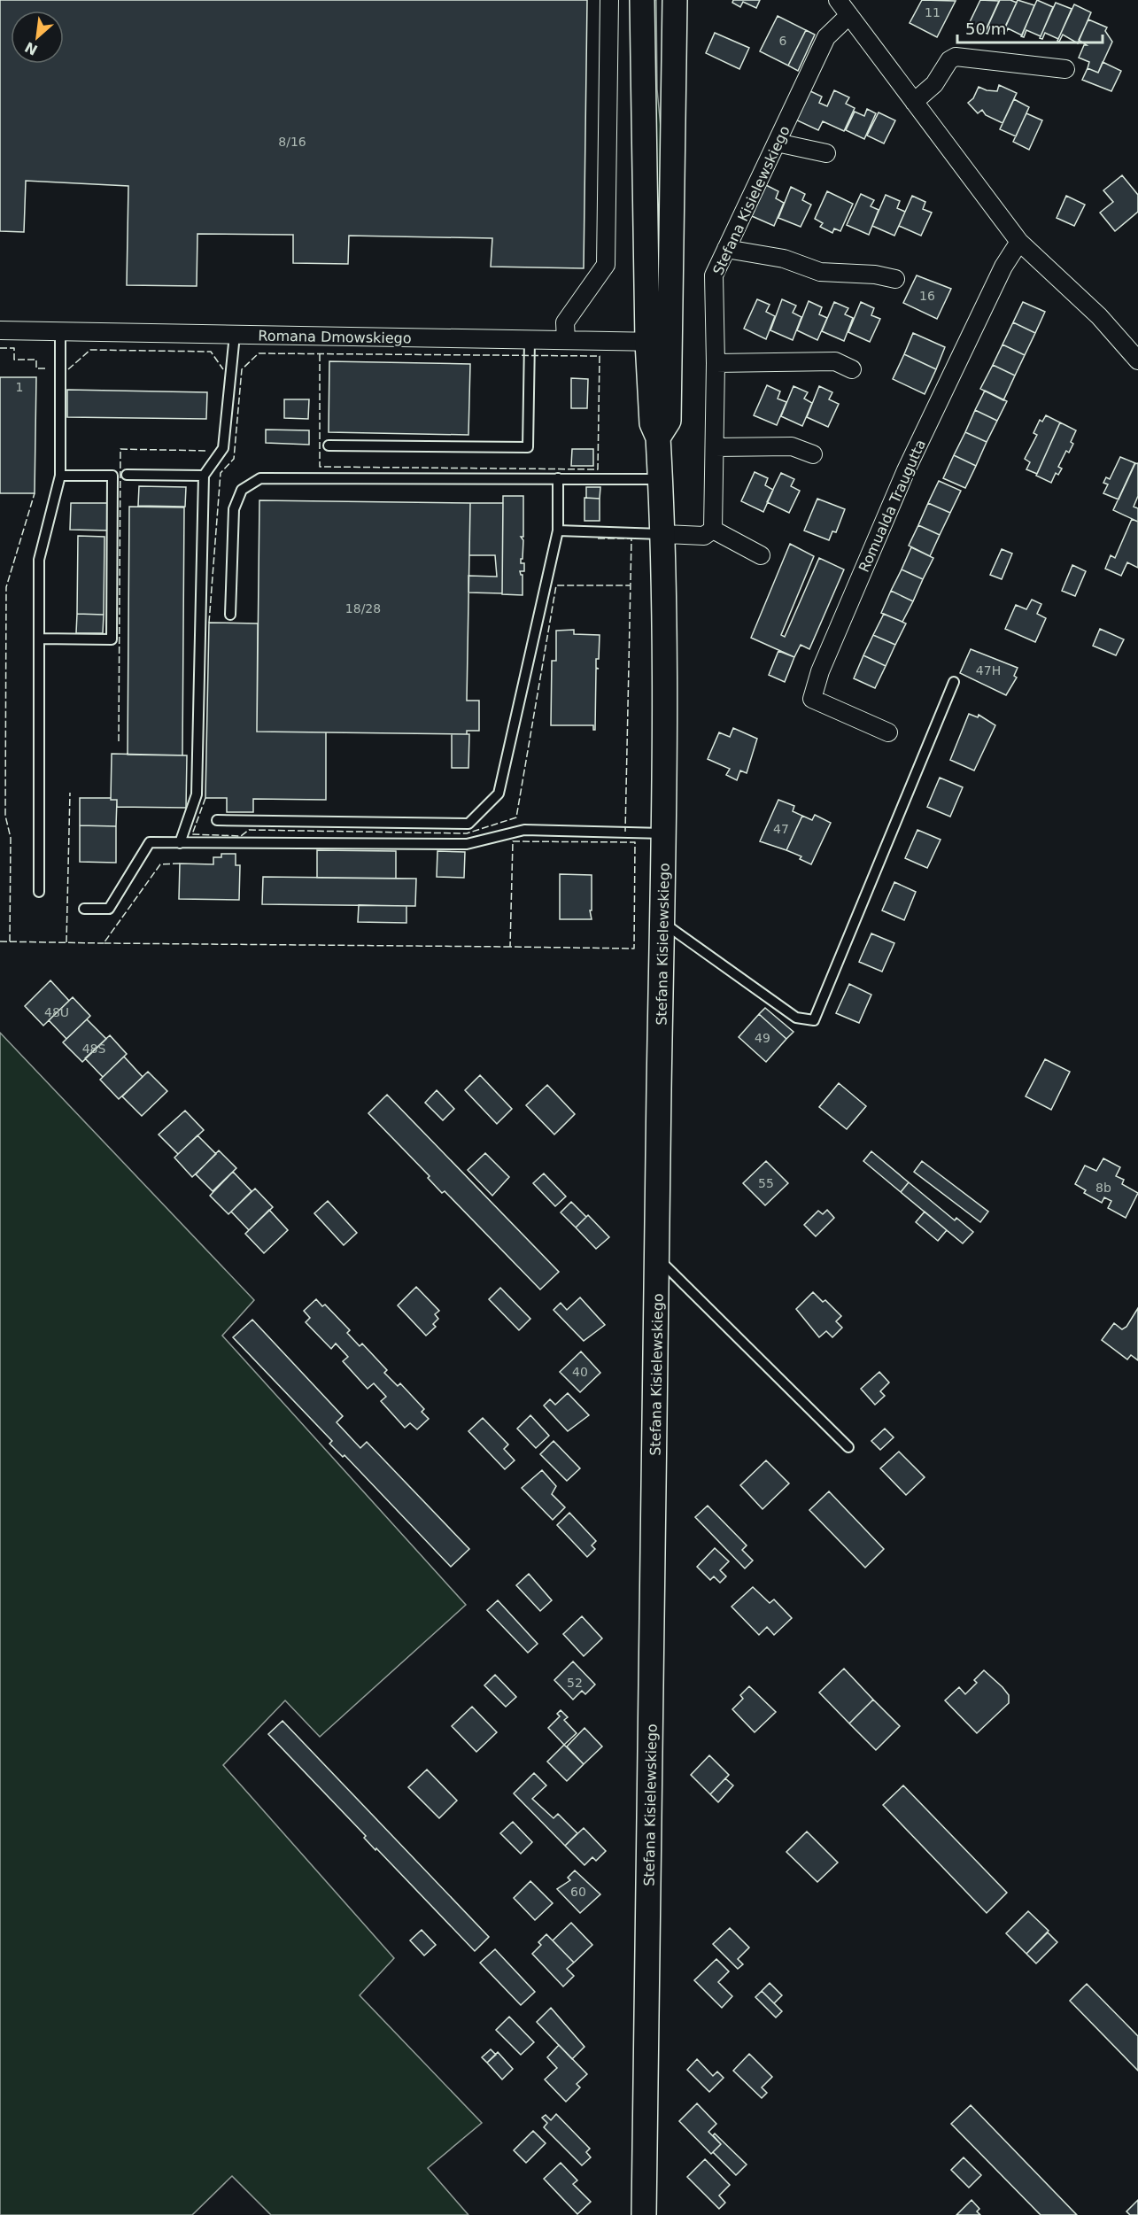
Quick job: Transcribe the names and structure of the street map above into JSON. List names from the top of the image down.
{
  "streets": {
    "main road": ["Stefana Kisielewskiego"],
    "street": ["Romana Dmowskiego", "Romualda Traugutta"]
  },
  "crossings": [
    ["Stefana Kisielewskiego", "Romana Dmowskiego"]
  ],
  "house_numbers": [
    "11",
    "6",
    "8/16",
    "16",
    "1",
    "18/28",
    "47H",
    "47",
    "48U",
    "49",
    "48S",
    "55",
    "8b",
    "40",
    "52",
    "60"
  ],
  "scale_bar": "50 m",
  "north": "bottom left"
}
